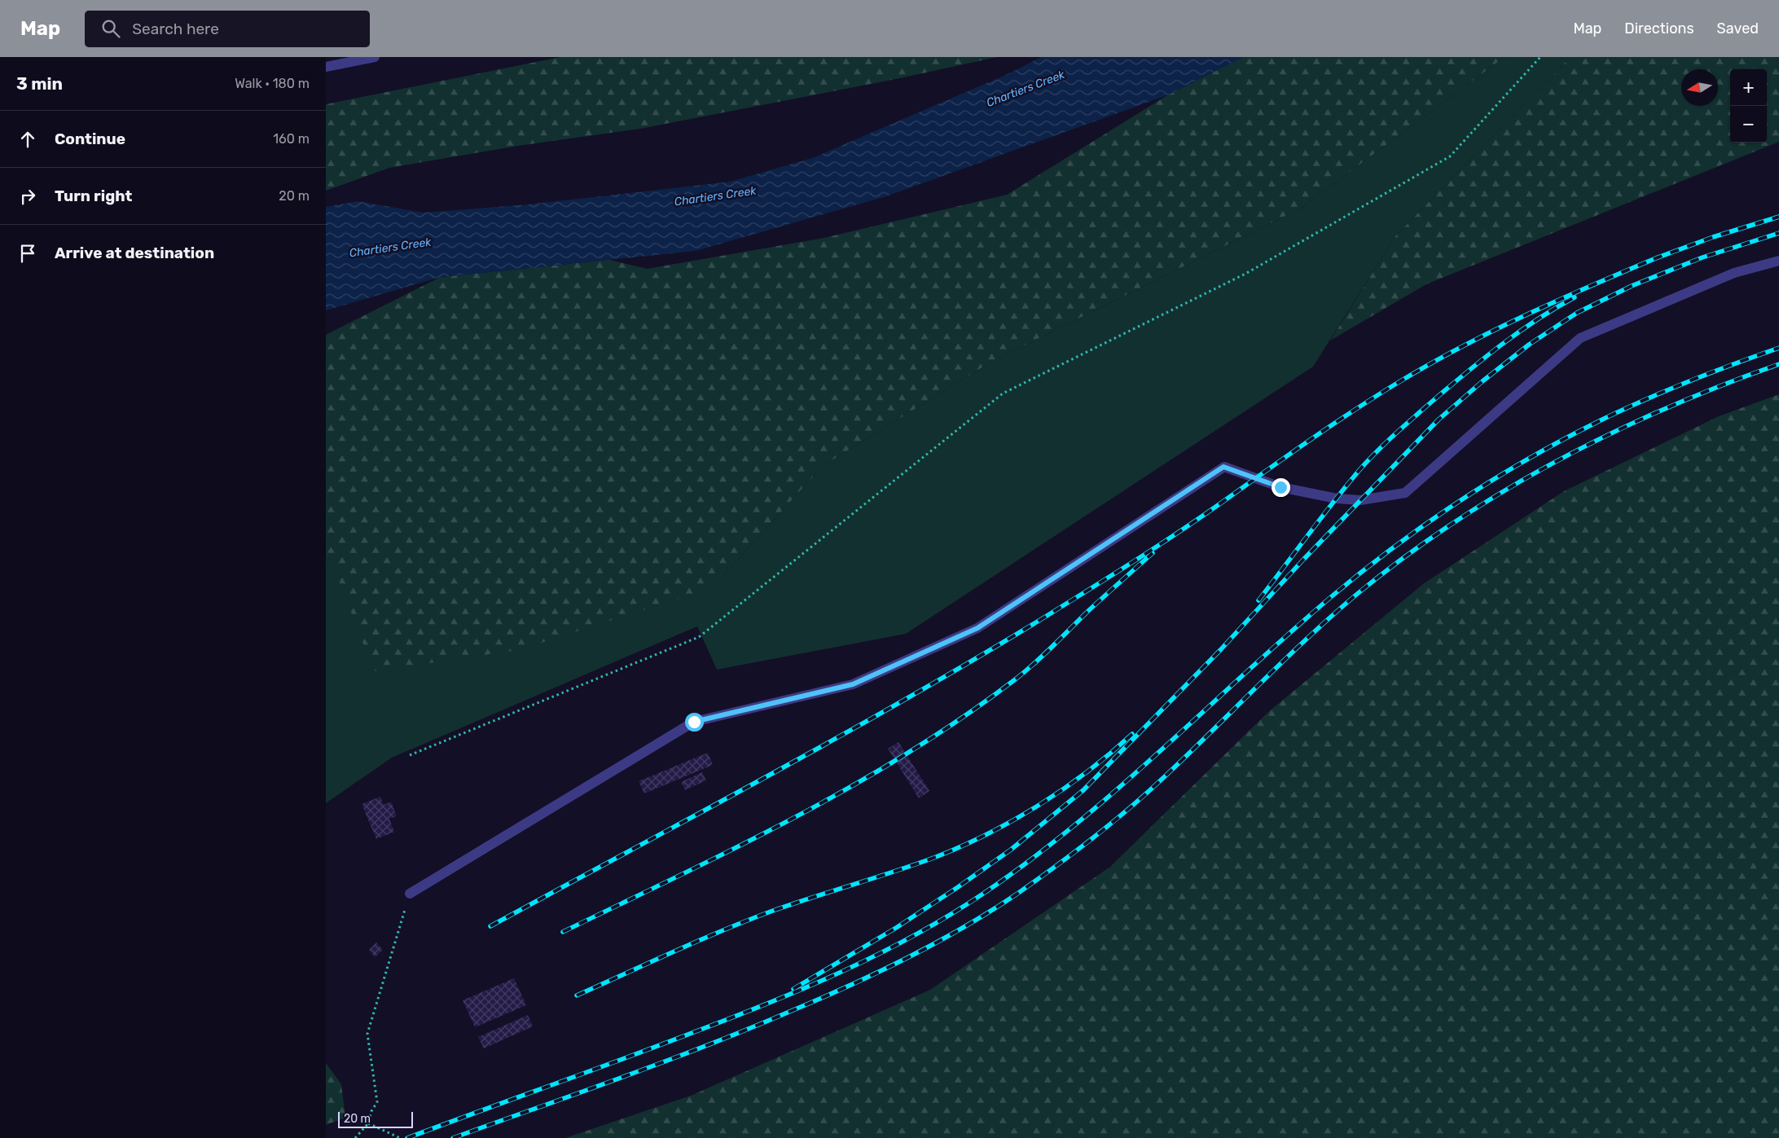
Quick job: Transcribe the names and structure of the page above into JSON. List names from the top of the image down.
{
  "water": ["Chartiers Creek"],
  "scale_bar": "20 m",
  "north": "left",
  "page": {
    "header": "Map",
    "search": "Search here",
    "nav": ["Map", "Directions", "Saved"],
    "heading": ["3 min", "Walk · 180 m"],
    "map_buttons": ["+", "−"],
    "list": [
      ["Continue", "160 m"],
      ["Turn right", "20 m"],
      "Arrive at destination"
    ],
    "scale": "20 m"
  }
}
